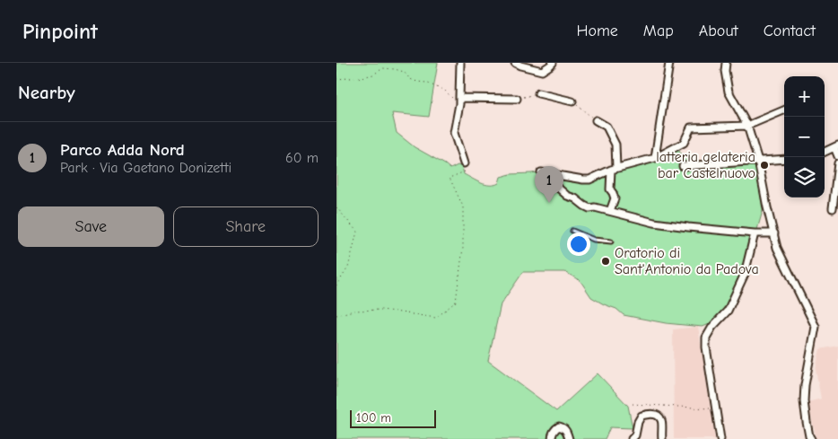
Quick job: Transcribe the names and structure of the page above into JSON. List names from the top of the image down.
{
  "places": ["latteria gelateria bar Castelnuovo", "Oratorio di Sant'Antonio da Padova"],
  "scale_bar": "100 m",
  "page": {
    "header": "Pinpoint",
    "nav": [
      "Home",
      "Map",
      "About",
      "Contact"
    ],
    "heading": "Nearby",
    "map_buttons": ["+", "−"],
    "list": [
      {
        "mark": "1",
        "name": "Parco Adda Nord",
        "note": "Park · Via Gaetano Donizetti",
        "value": "60 m"
      }
    ],
    "pins": "1",
    "buttons": ["Save", "Share"],
    "scale": "100 m"
  }
}
